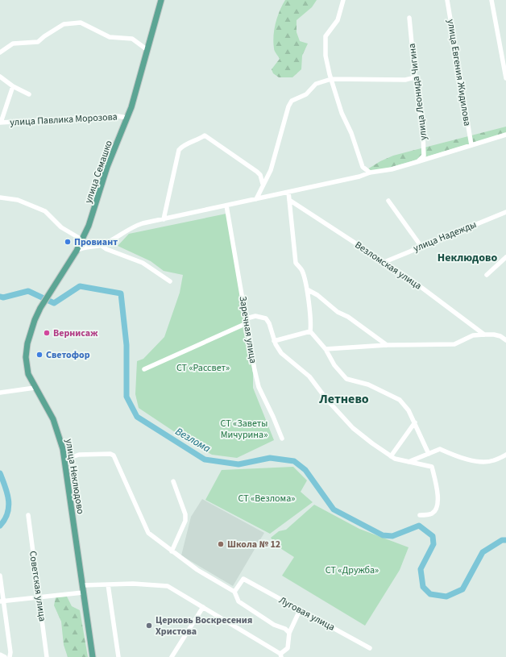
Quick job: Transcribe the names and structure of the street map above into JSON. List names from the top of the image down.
{
  "streets": {
    "main road": ["улица Семашко", "улица Неклюдово"],
    "street": [
      "улица Евгения Жидилова",
      "улица Леонида Чигина",
      "улица Павлика Морозова",
      "улица Надежды",
      "Везломская улица",
      "Заречная улица",
      "Советская улица",
      "Луговая улица"
    ]
  },
  "crossings": [
    ["улица Павлика Морозова", "улица Семашко"],
    ["улица Семашко", "улица Неклюдово"],
    ["улица Надежды", "Везломская улица"]
  ],
  "districts": ["Неклюдово", "Летнево"],
  "water": ["Везлома"],
  "parks": [
    "СТ «Рассвет»",
    "СТ «Заветы Мичурина»",
    "СТ «Везлома»",
    "СТ «Дружба»"
  ],
  "places": [
    "Провиант",
    "Вернисаж",
    "Светофор",
    "Школа № 12",
    "Церковь Воскресения Христова"
  ]
}
